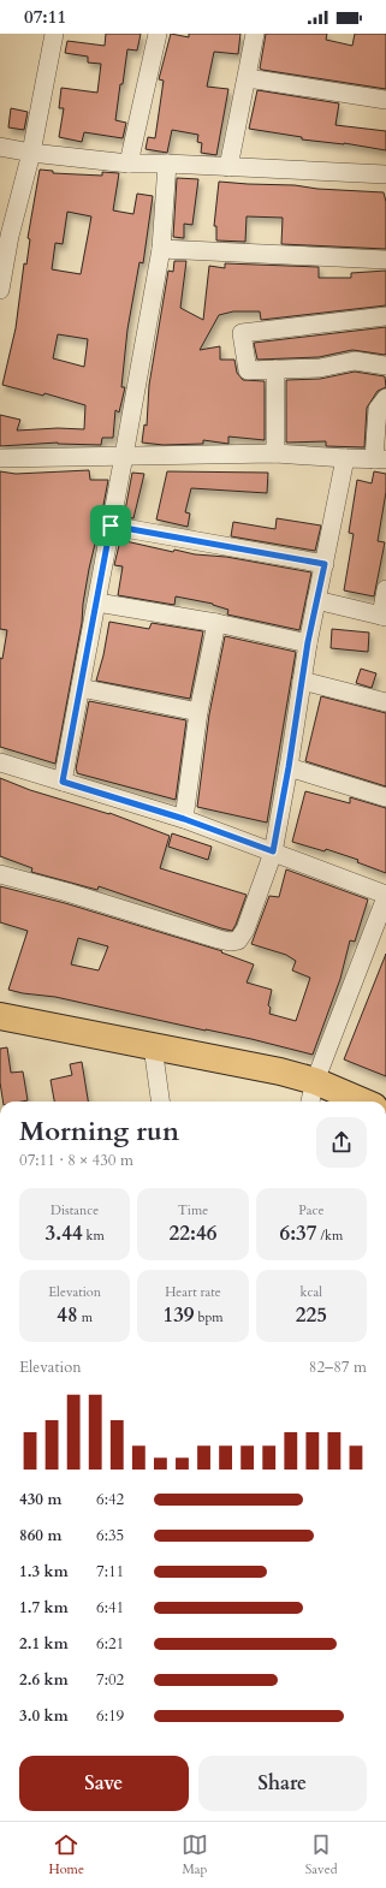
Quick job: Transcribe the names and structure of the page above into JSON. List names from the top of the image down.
{
  "page": {
    "status": "07:11",
    "heading": ["Morning run", "07:11 · 8 × 430 m"],
    "stats": [
      ["Distance", "3.44 km"],
      ["Time", "22:46"],
      ["Pace", "6:37 /km"],
      ["Elevation", "48 m"],
      ["Heart rate", "139 bpm"],
      ["kcal", "225"]
    ],
    "chart": ["Elevation", "82–87 m"],
    "list": [
      {
        "name": "430 m",
        "note": "6:42"
      },
      {
        "name": "860 m",
        "note": "6:35"
      },
      {
        "name": "1.3 km",
        "note": "7:11"
      },
      {
        "name": "1.7 km",
        "note": "6:41"
      },
      {
        "name": "2.1 km",
        "note": "6:21"
      },
      {
        "name": "2.6 km",
        "note": "7:02"
      },
      {
        "name": "3.0 km",
        "note": "6:19"
      }
    ],
    "buttons": ["Save", "Share"],
    "tabs": ["Home", "Map", "Saved"]
  }
}
